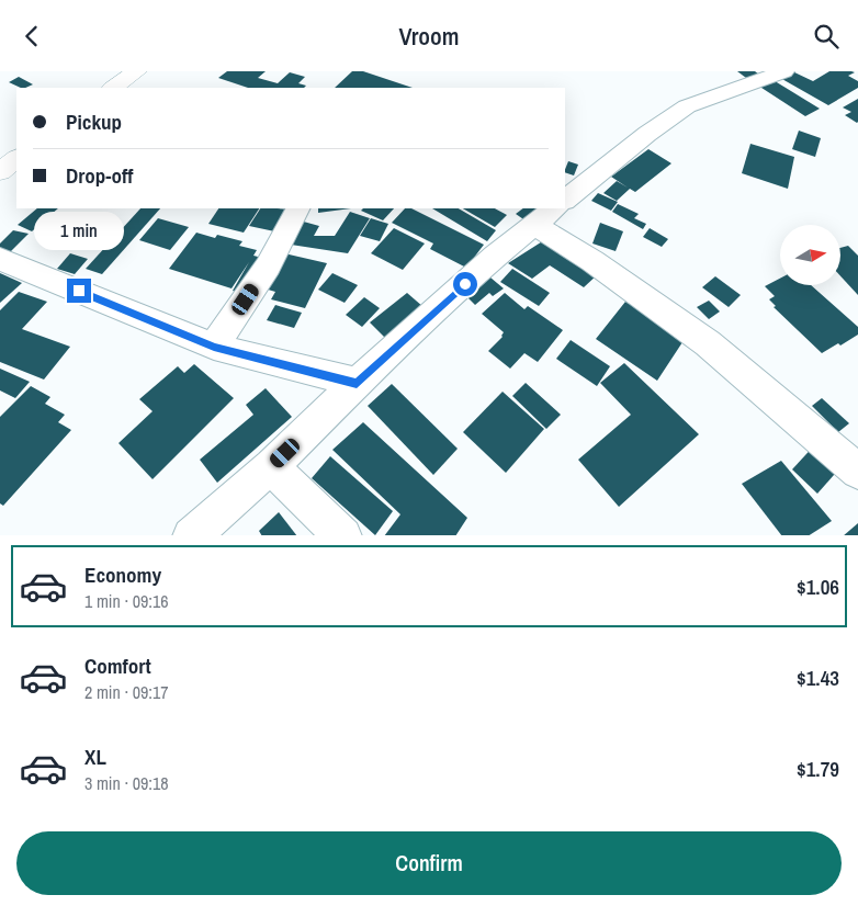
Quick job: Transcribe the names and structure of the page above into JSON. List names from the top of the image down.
{
  "north": "right",
  "page": {
    "header": "Vroom",
    "banner": ["Pickup", "Drop-off"],
    "bubble": "1 min",
    "list": [
      {
        "name": "Economy",
        "note": "1 min · 09:16",
        "value": "$1.06"
      },
      {
        "name": "Comfort",
        "note": "2 min · 09:17",
        "value": "$1.43"
      },
      {
        "name": "XL",
        "note": "3 min · 09:18",
        "value": "$1.79"
      }
    ],
    "buttons": "Confirm"
  }
}
